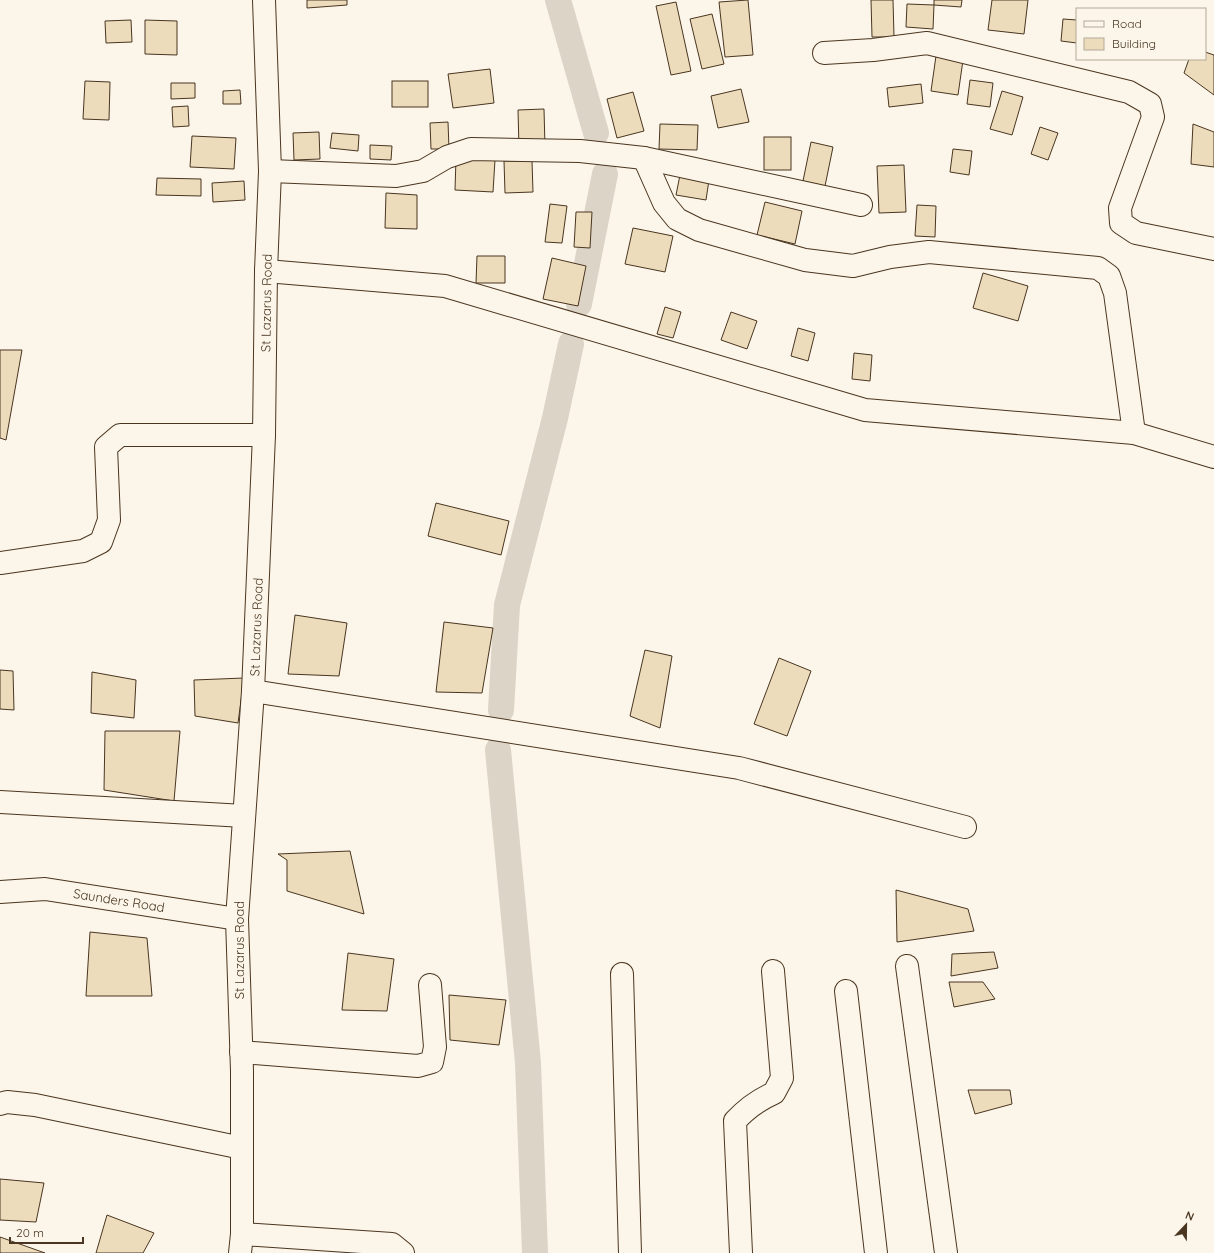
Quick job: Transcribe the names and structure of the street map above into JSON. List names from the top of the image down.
{
  "streets": {
    "street": ["St Lazarus Road", "Saunders Road"]
  },
  "crossings": [
    ["St Lazarus Road", "Saunders Road"]
  ],
  "legend": ["Road", "Building"],
  "scale_bar": "20 m",
  "north": "top"
}
